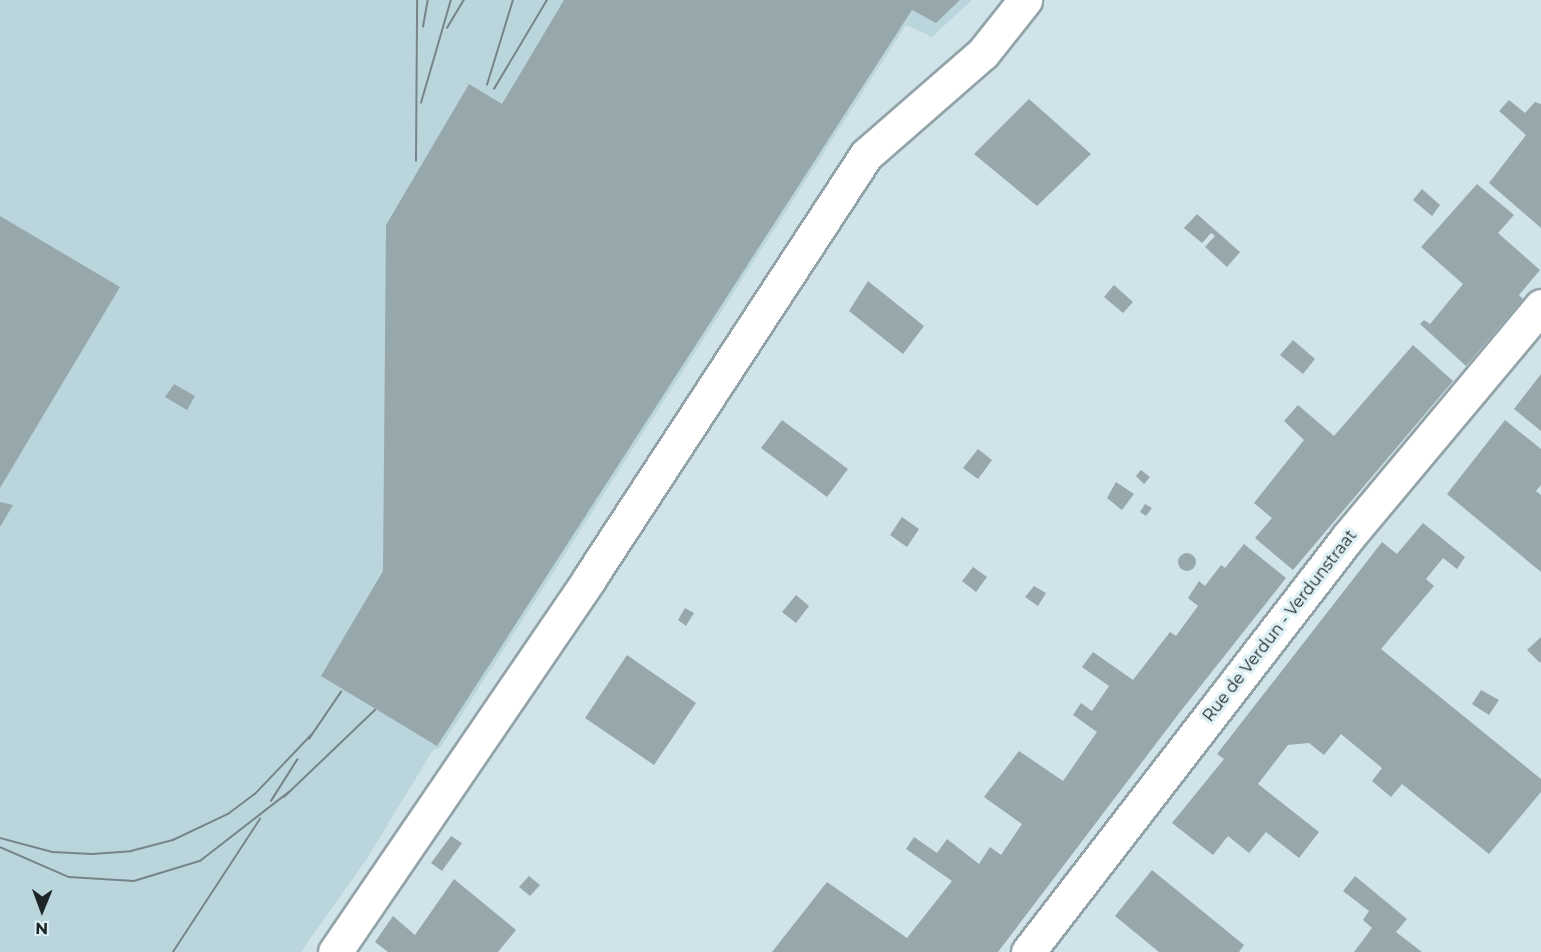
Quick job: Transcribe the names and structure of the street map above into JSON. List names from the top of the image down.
{
  "streets": {
    "street": ["Rue de Verdun - Verdunstraat"]
  },
  "north": "bottom"
}
